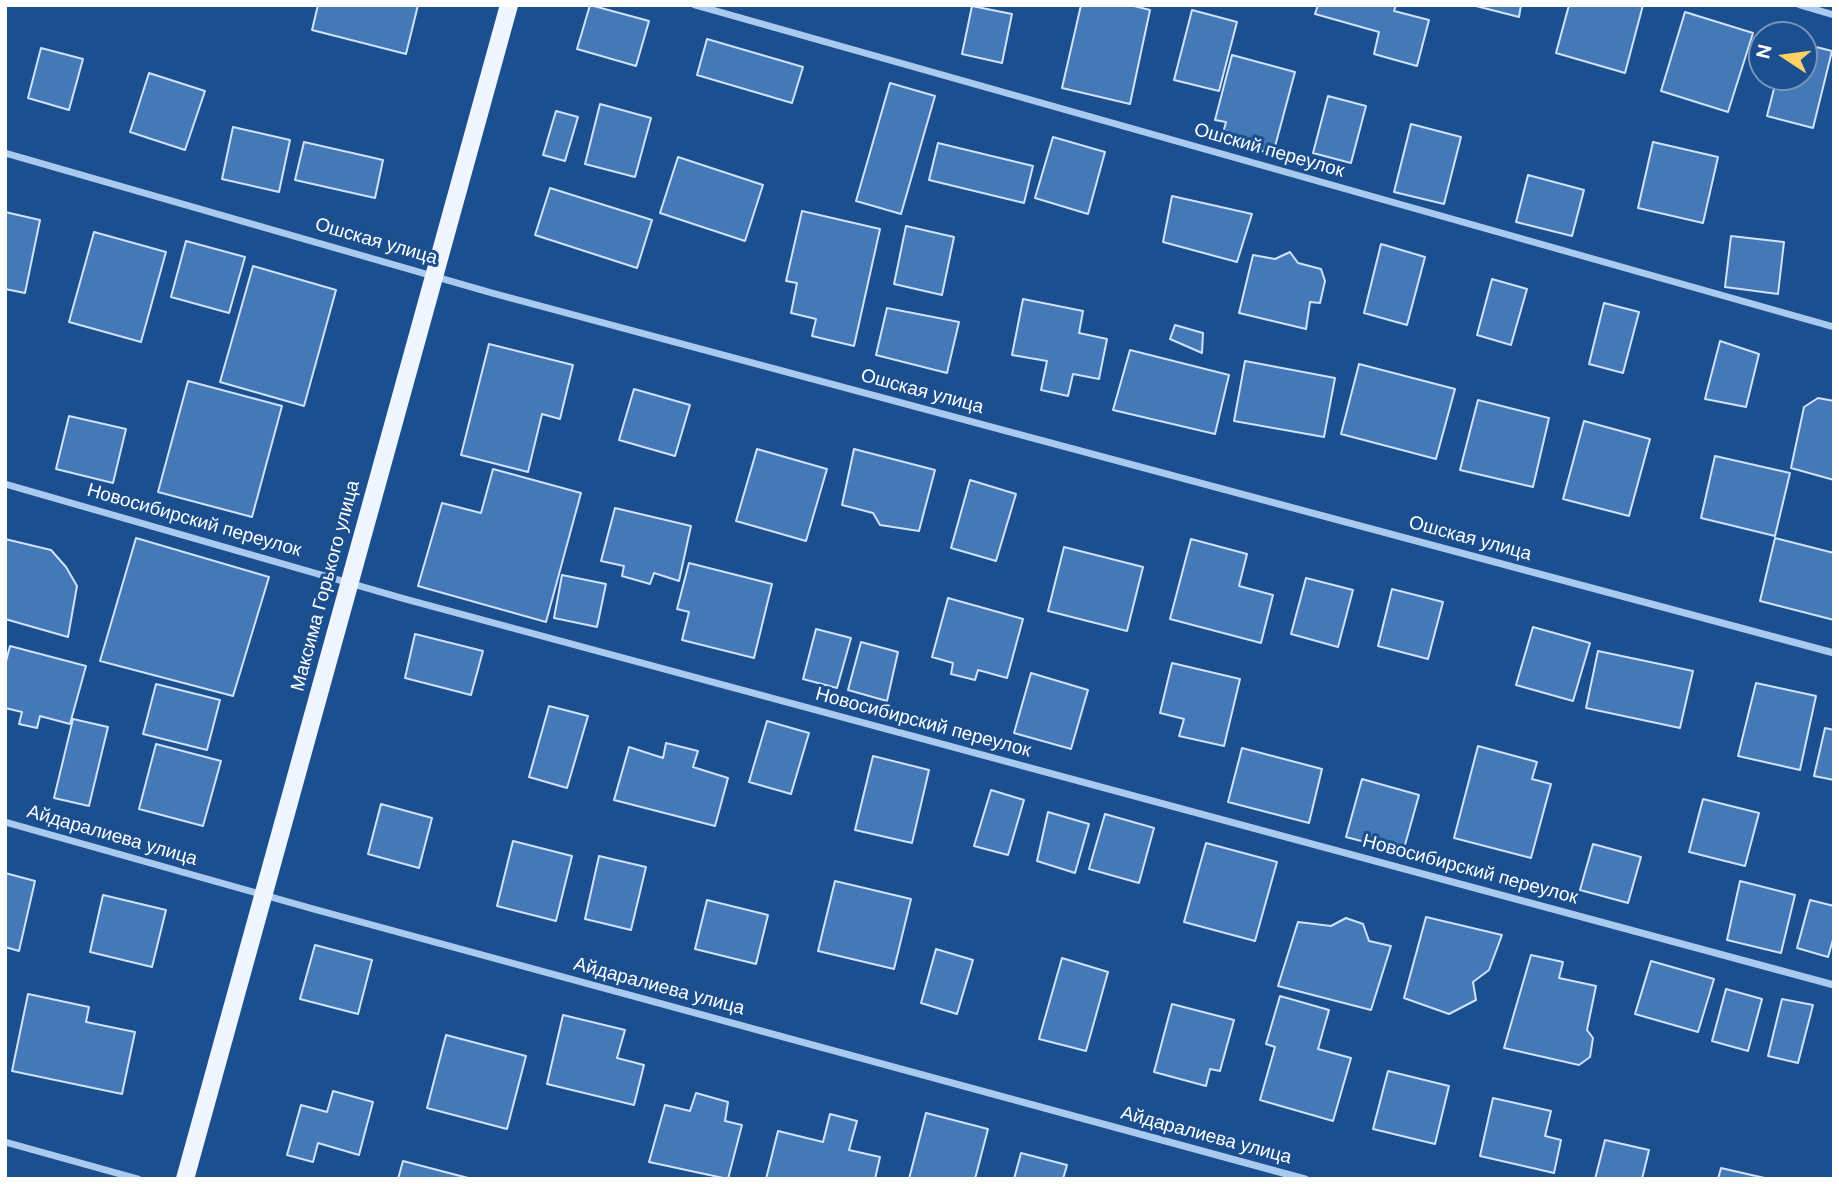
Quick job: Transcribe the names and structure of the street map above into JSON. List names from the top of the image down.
{
  "streets": {
    "main road": ["Максима Горького улица"],
    "street": [
      "Ошский переулок",
      "Ошская улица",
      "Новосибирский переулок",
      "Айдаралиева улица"
    ]
  },
  "crossings": [
    ["Ошская улица", "Максима Горького улица"],
    ["Новосибирский переулок", "Максима Горького улица"],
    ["Максима Горького улица", "Айдаралиева улица"]
  ],
  "north": "left"
}
